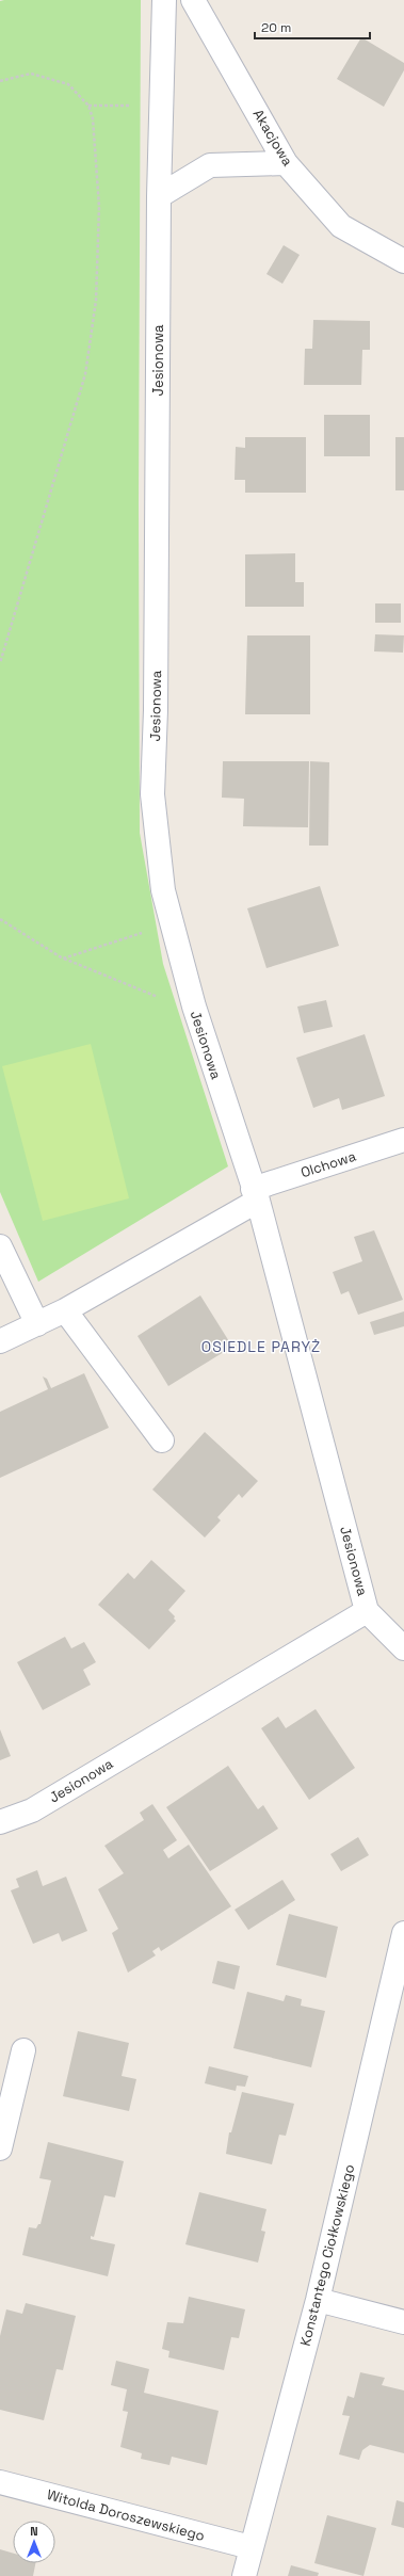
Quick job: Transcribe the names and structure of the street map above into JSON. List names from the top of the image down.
{
  "streets": {
    "street": [
      "Akacjowa",
      "Jesionowa",
      "Olchowa",
      "Konstantego Ciołkowskiego",
      "Witolda Doroszewskiego"
    ]
  },
  "crossings": [
    ["Jesionowa", "Olchowa"],
    ["Konstantego Ciołkowskiego", "Witolda Doroszewskiego"]
  ],
  "districts": ["OSIEDLE PARYŻ"],
  "scale_bar": "20 m",
  "north": "top"
}
